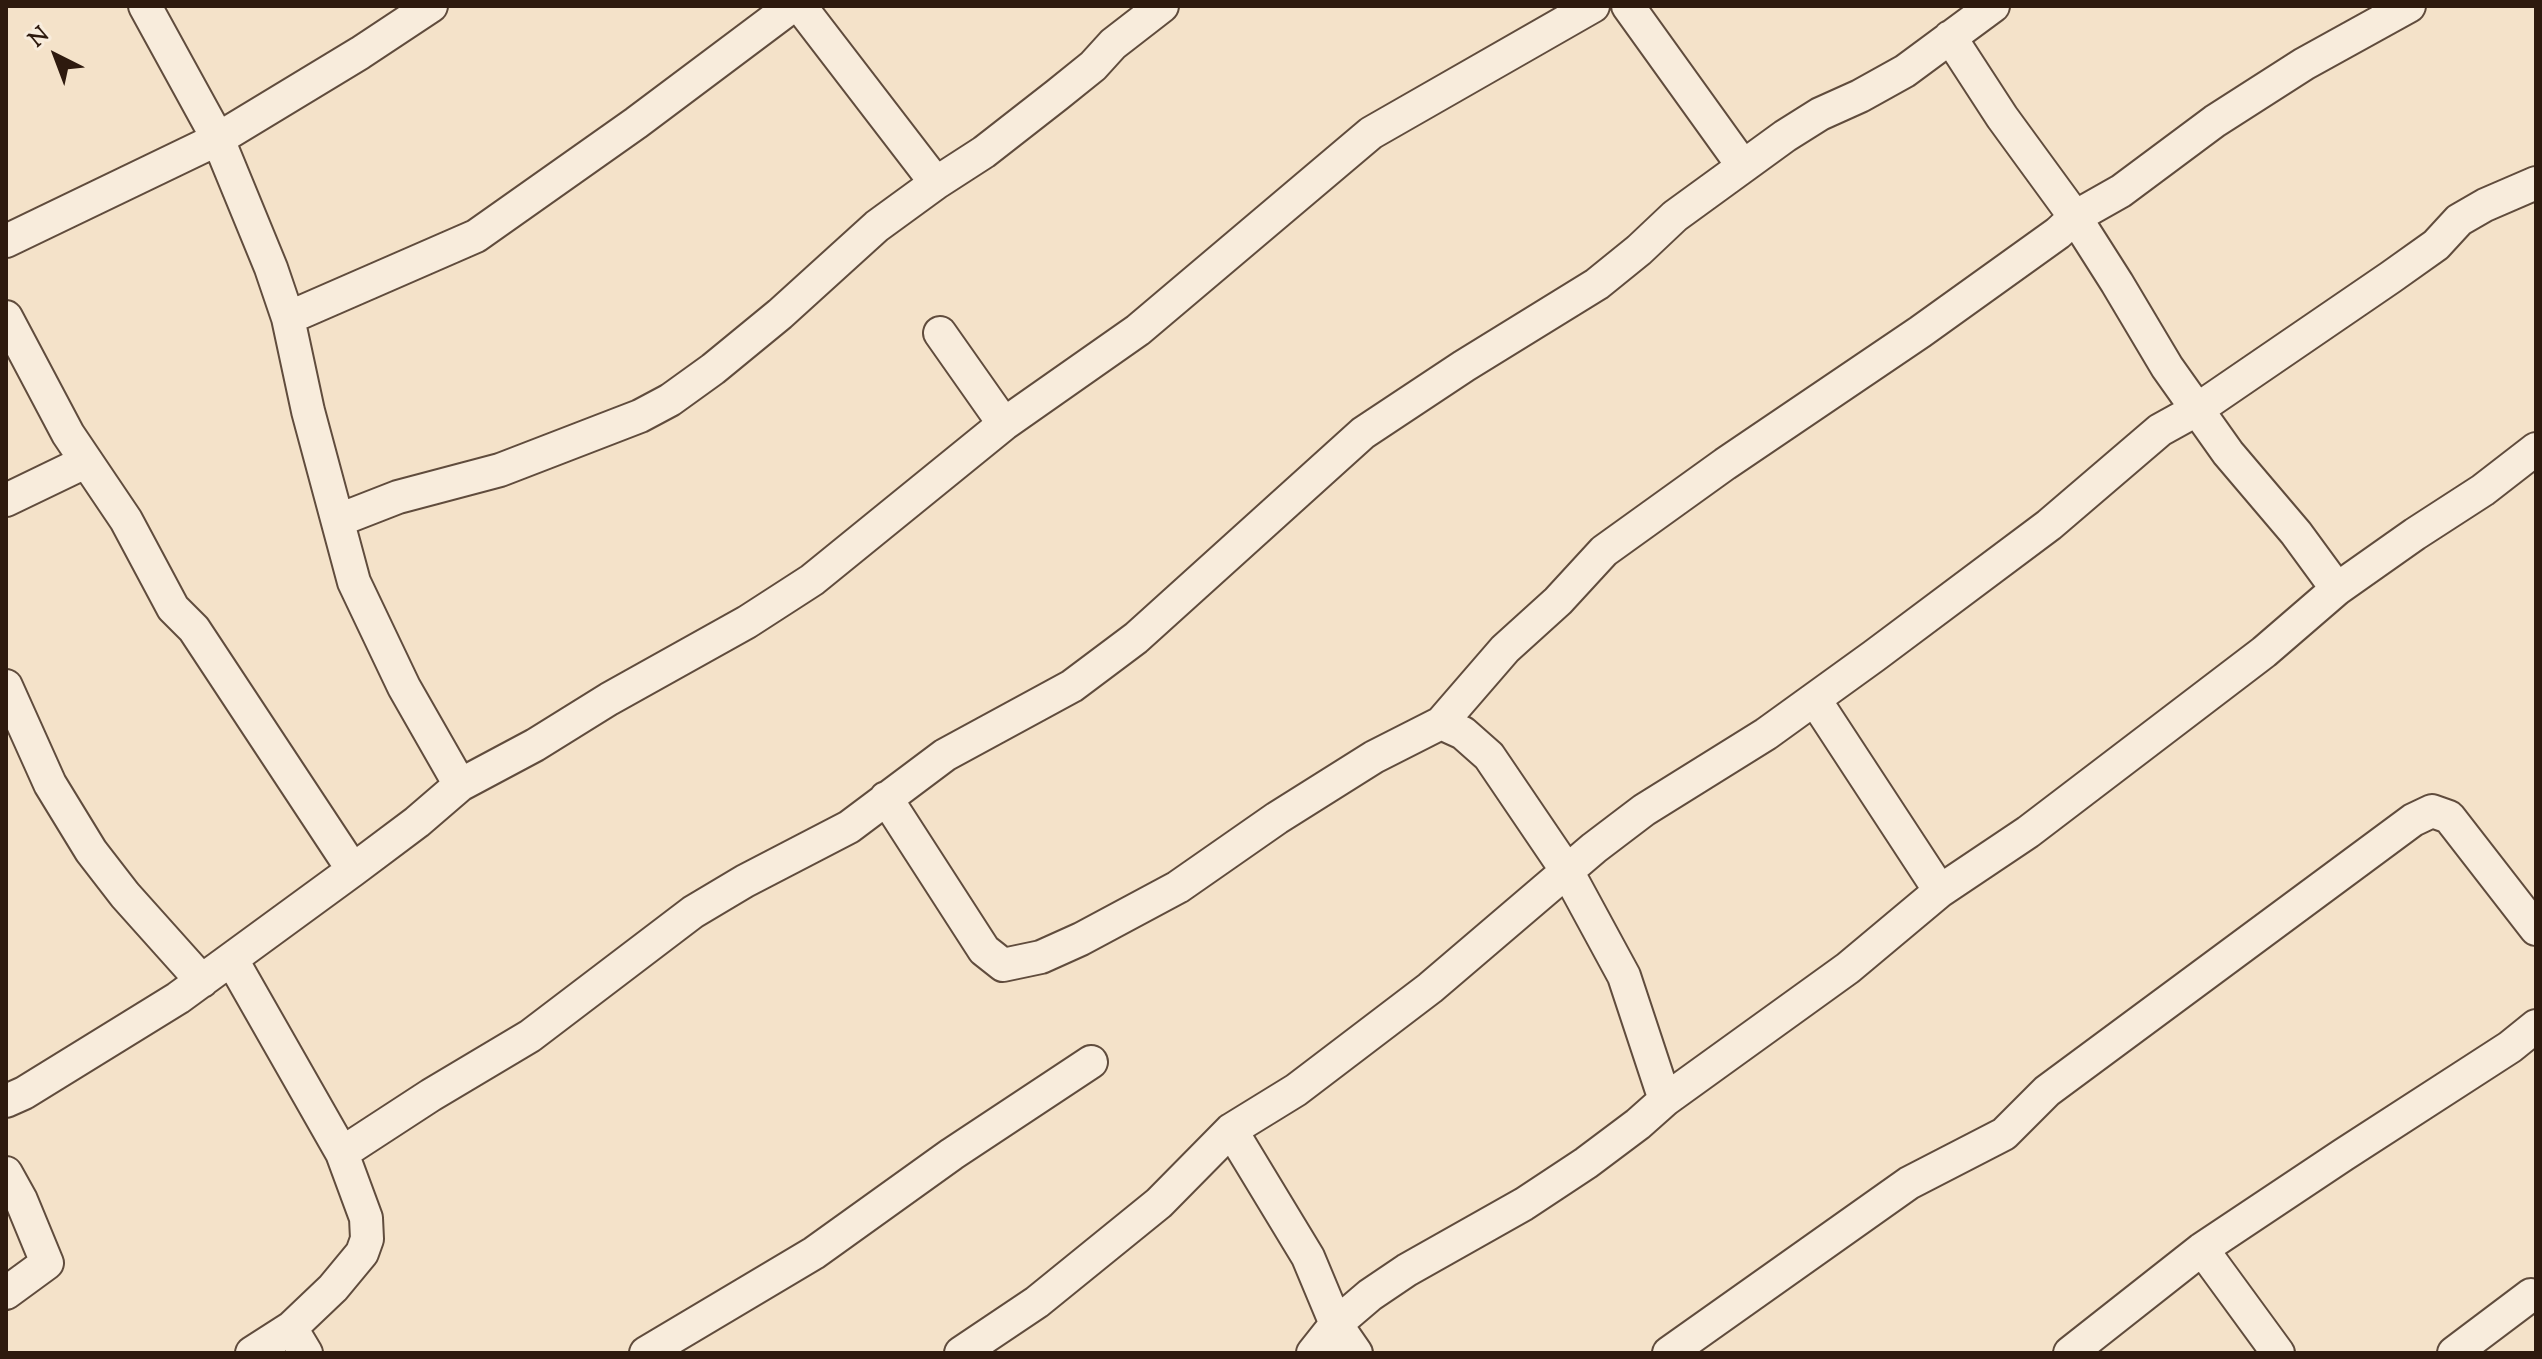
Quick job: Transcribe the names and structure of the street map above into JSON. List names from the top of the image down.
{
  "north": "top left"
}
